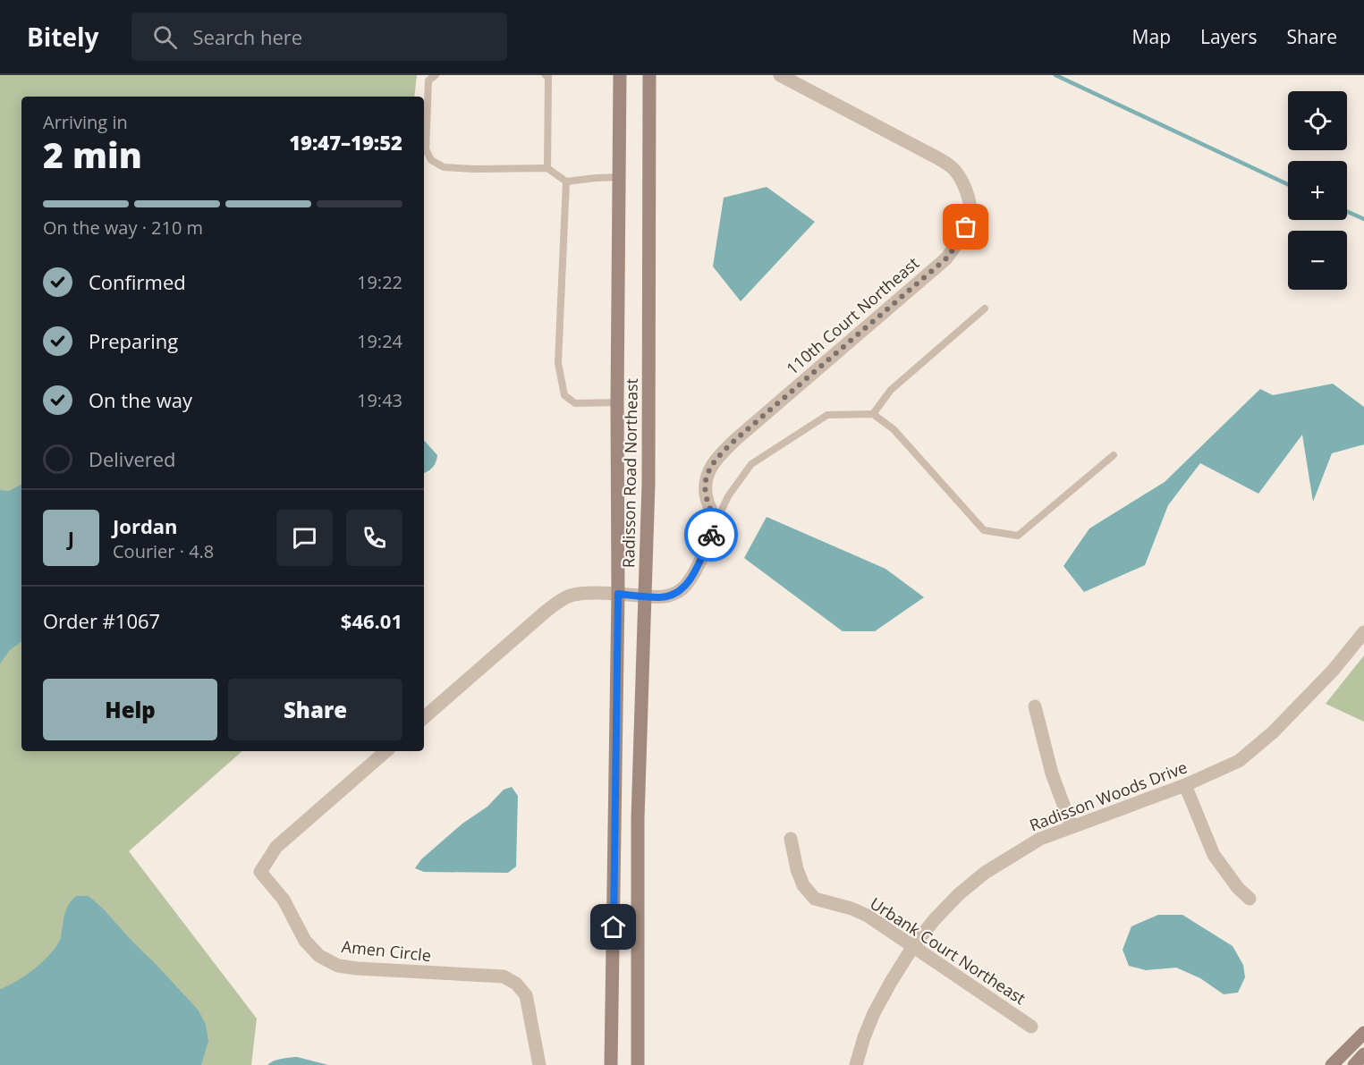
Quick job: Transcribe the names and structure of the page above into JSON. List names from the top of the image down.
{
  "streets": {
    "main road": ["Radisson Road Northeast"],
    "street": [
      "110th Court Northeast",
      "Radisson Woods Drive",
      "Amen Circle",
      "Urbank Court Northeast"
    ]
  },
  "crossings": [
    ["Radisson Woods Drive", "Urbank Court Northeast"]
  ],
  "page": {
    "header": "Bitely",
    "search": "Search here",
    "nav": ["Map", "Layers", "Share"],
    "map_buttons": ["+", "−"],
    "heading": ["2 min", "Arriving in", "19:47–19:52"],
    "panel": [
      "Jordan",
      "Courier · 4.8",
      "Order #1067",
      "$46.01"
    ],
    "bar": "On the way · 210 m",
    "list": [
      ["Confirmed", "19:22"],
      ["Preparing", "19:24"],
      ["On the way", "19:43"],
      "Delivered"
    ],
    "round": "J",
    "buttons": ["Help", "Share"]
  }
}
